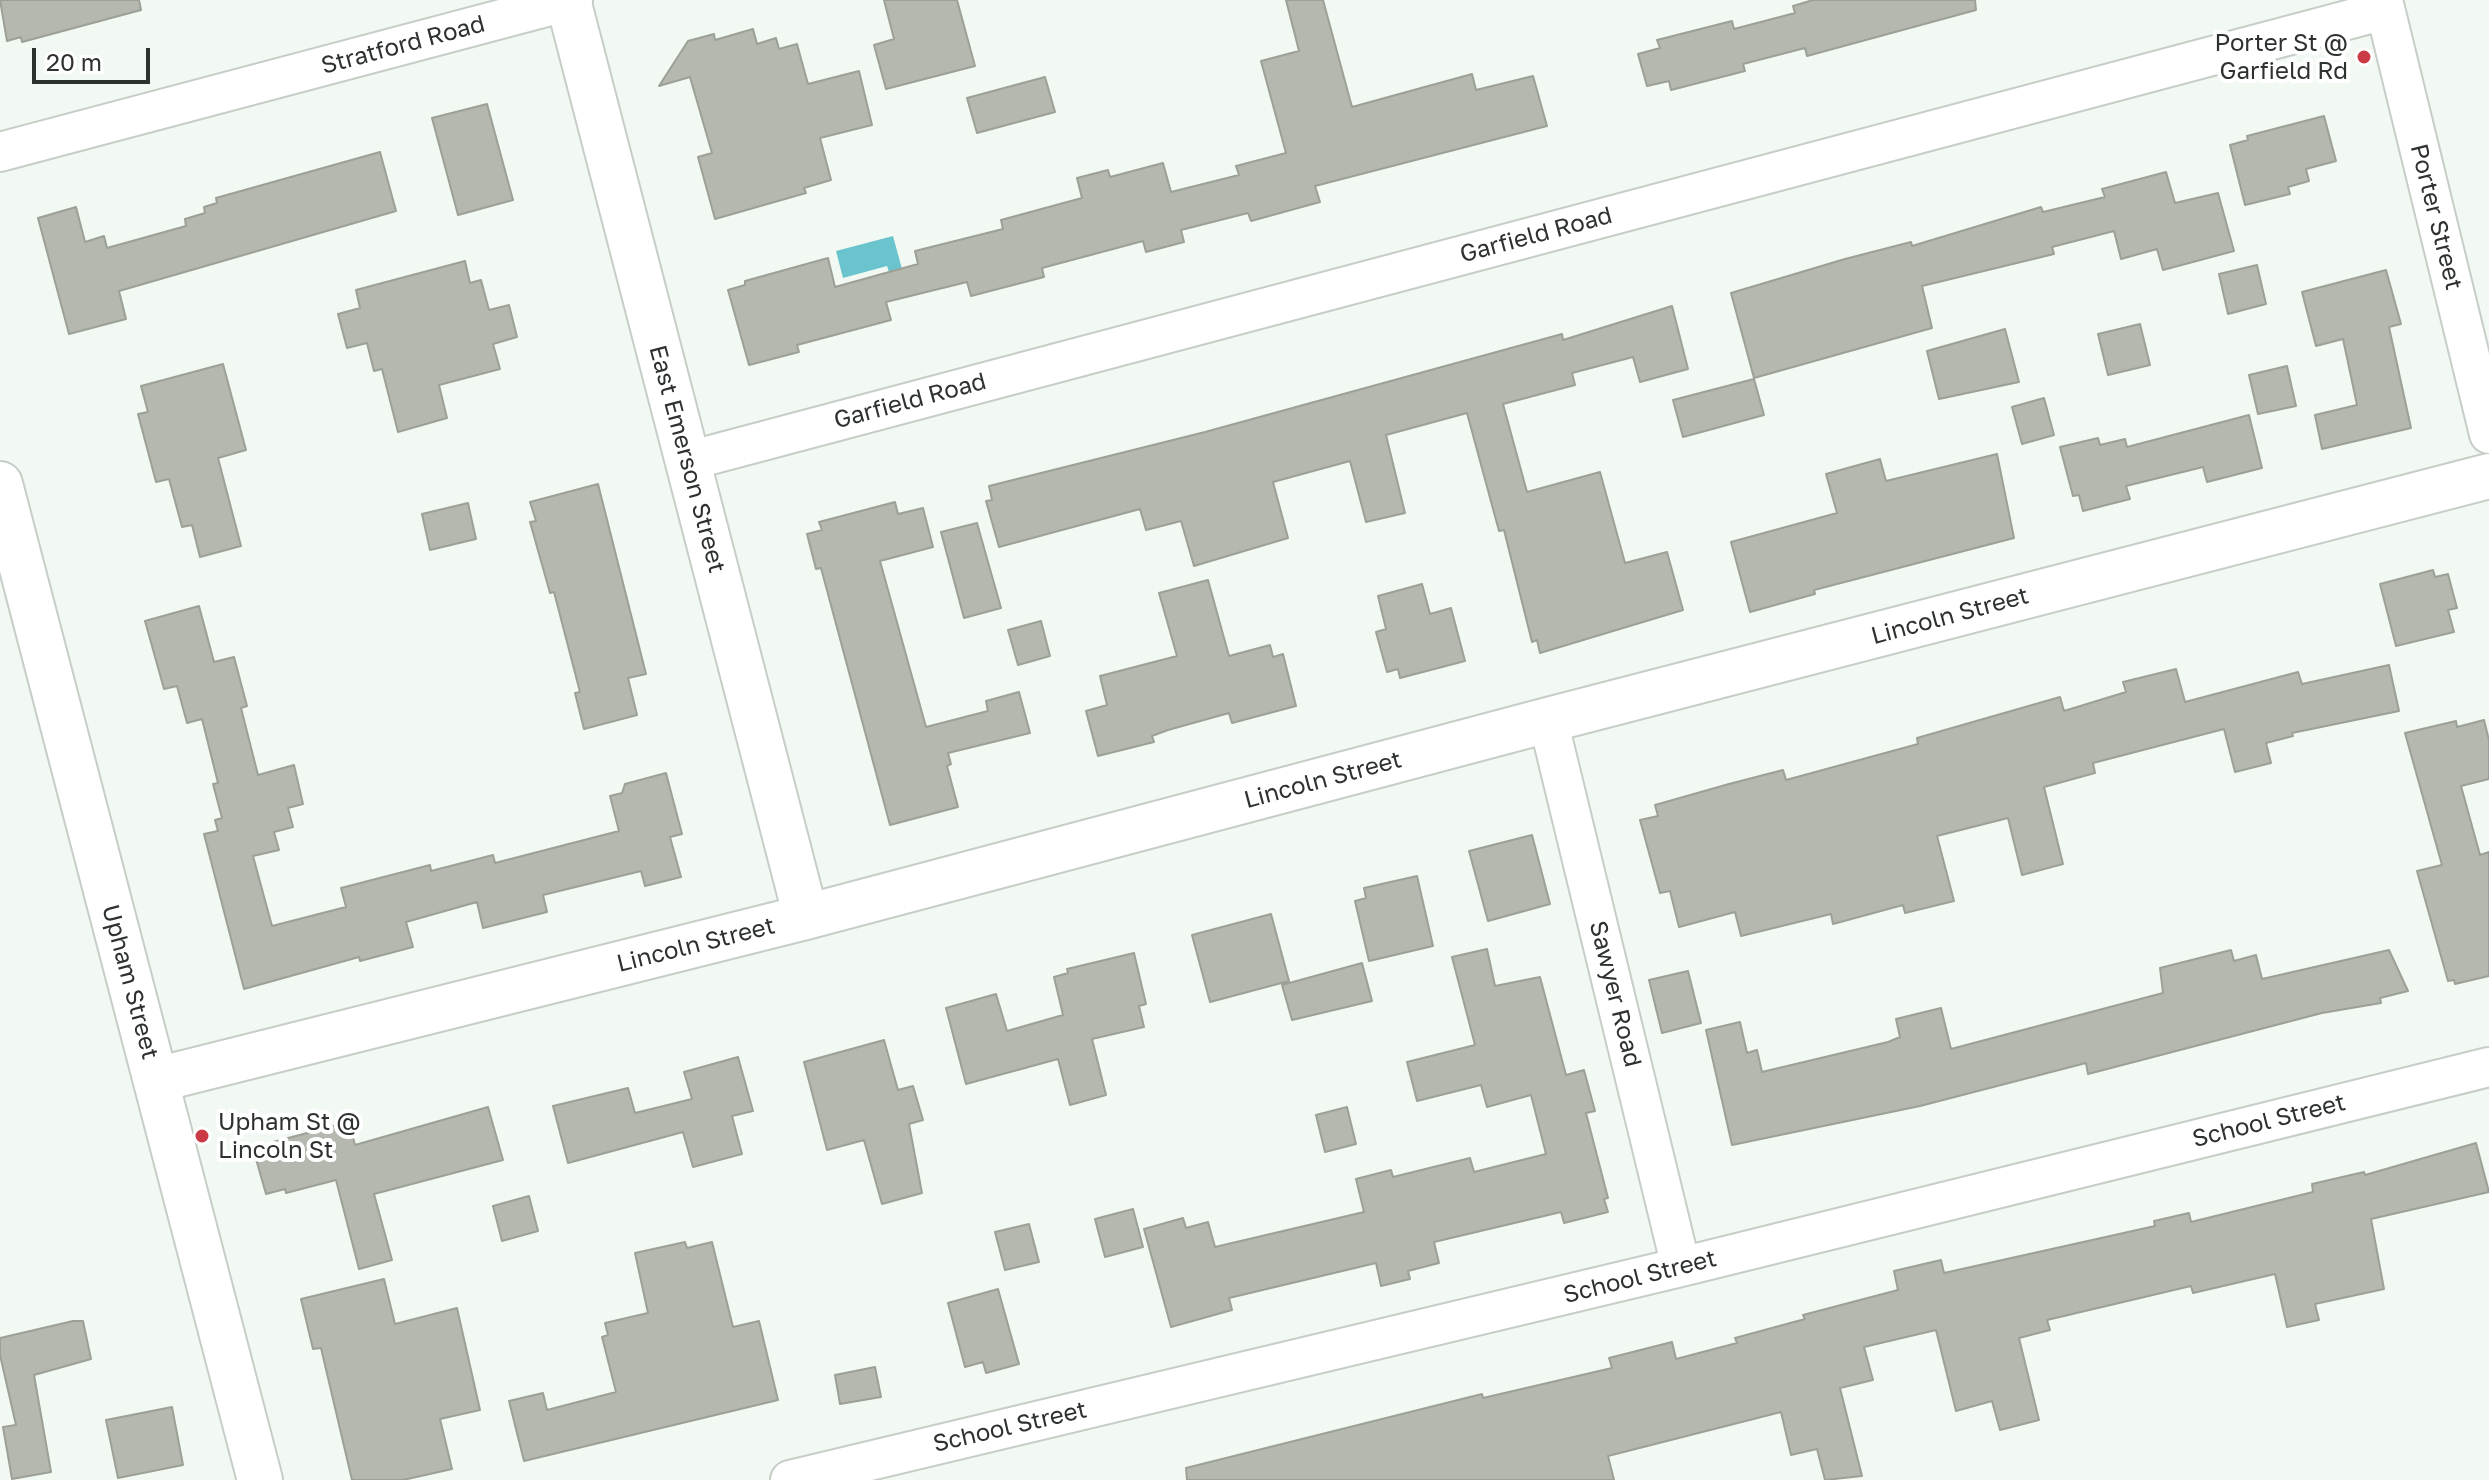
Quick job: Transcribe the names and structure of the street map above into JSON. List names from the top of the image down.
{
  "streets": {
    "street": [
      "Stratford Road",
      "Porter Street",
      "Garfield Road",
      "East Emerson Street",
      "Lincoln Street",
      "Upham Street",
      "Sawyer Road",
      "School Street"
    ]
  },
  "crossings": [
    ["Stratford Road", "East Emerson Street"],
    ["Porter Street", "Garfield Road"],
    ["Garfield Road", "East Emerson Street"],
    ["East Emerson Street", "Lincoln Street"],
    ["Lincoln Street", "Upham Street"],
    ["Lincoln Street", "Sawyer Road"],
    ["Sawyer Road", "School Street"]
  ],
  "places": ["Porter St @ Garfield Rd", "Upham St @ Lincoln St"],
  "scale_bar": "20 m"
}
